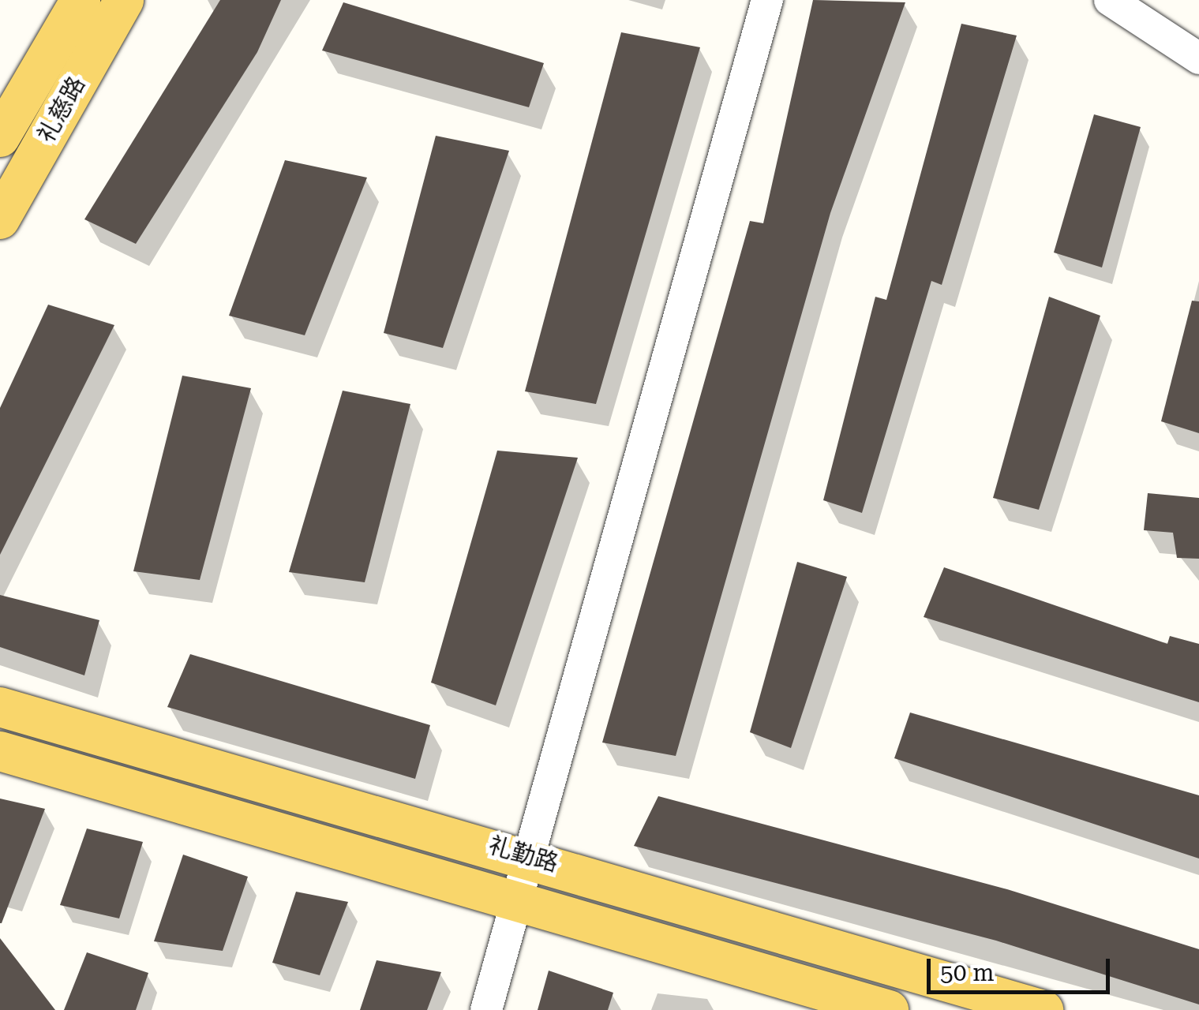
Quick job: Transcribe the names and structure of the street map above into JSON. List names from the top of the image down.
{
  "streets": {
    "main road": ["礼慈路", "礼勤路"]
  },
  "scale_bar": "50 m"
}
